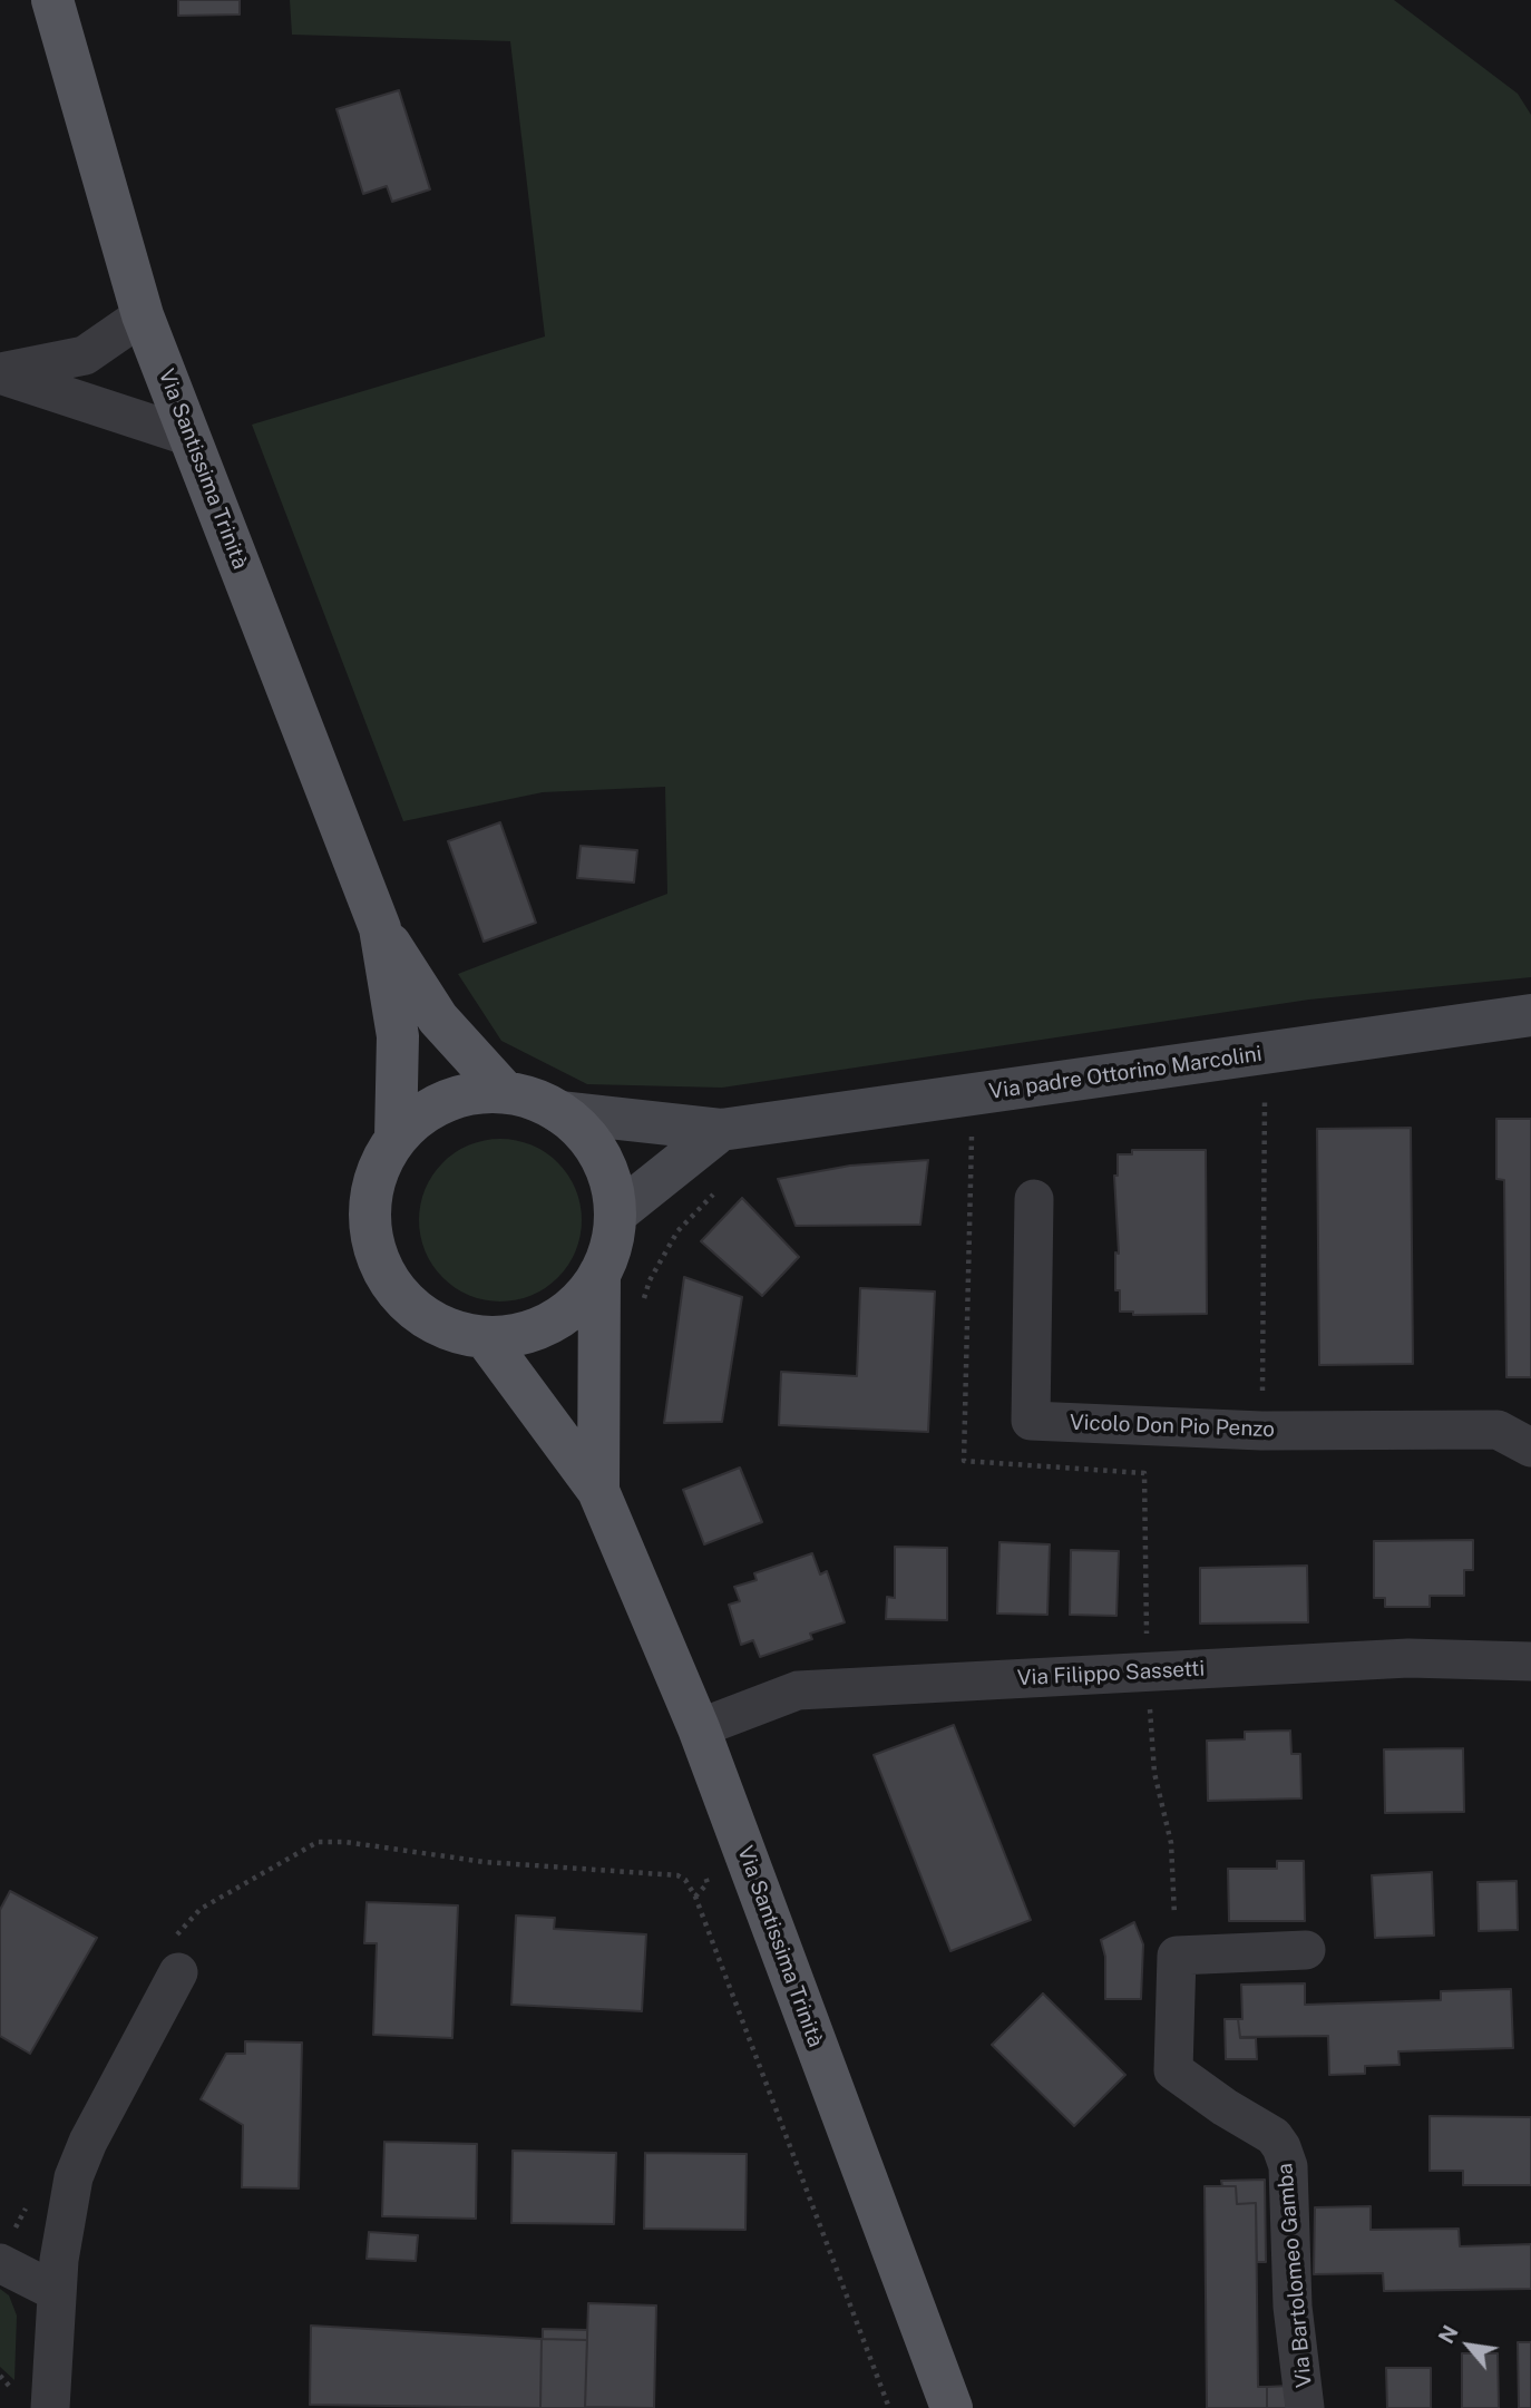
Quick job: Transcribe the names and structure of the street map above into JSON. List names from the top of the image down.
{
  "streets": {
    "main road": ["Via Santissima Trinità", "Via padre Ottorino Marcolini"],
    "street": ["Vicolo Don Pio Penzo", "Via Filippo Sassetti", "Via Bartolomeo Gamba"]
  },
  "crossings": [
    ["Via Santissima Trinità", "Via padre Ottorino Marcolini"],
    ["Via Santissima Trinità", "Via Filippo Sassetti"]
  ],
  "north": "top left"
}
